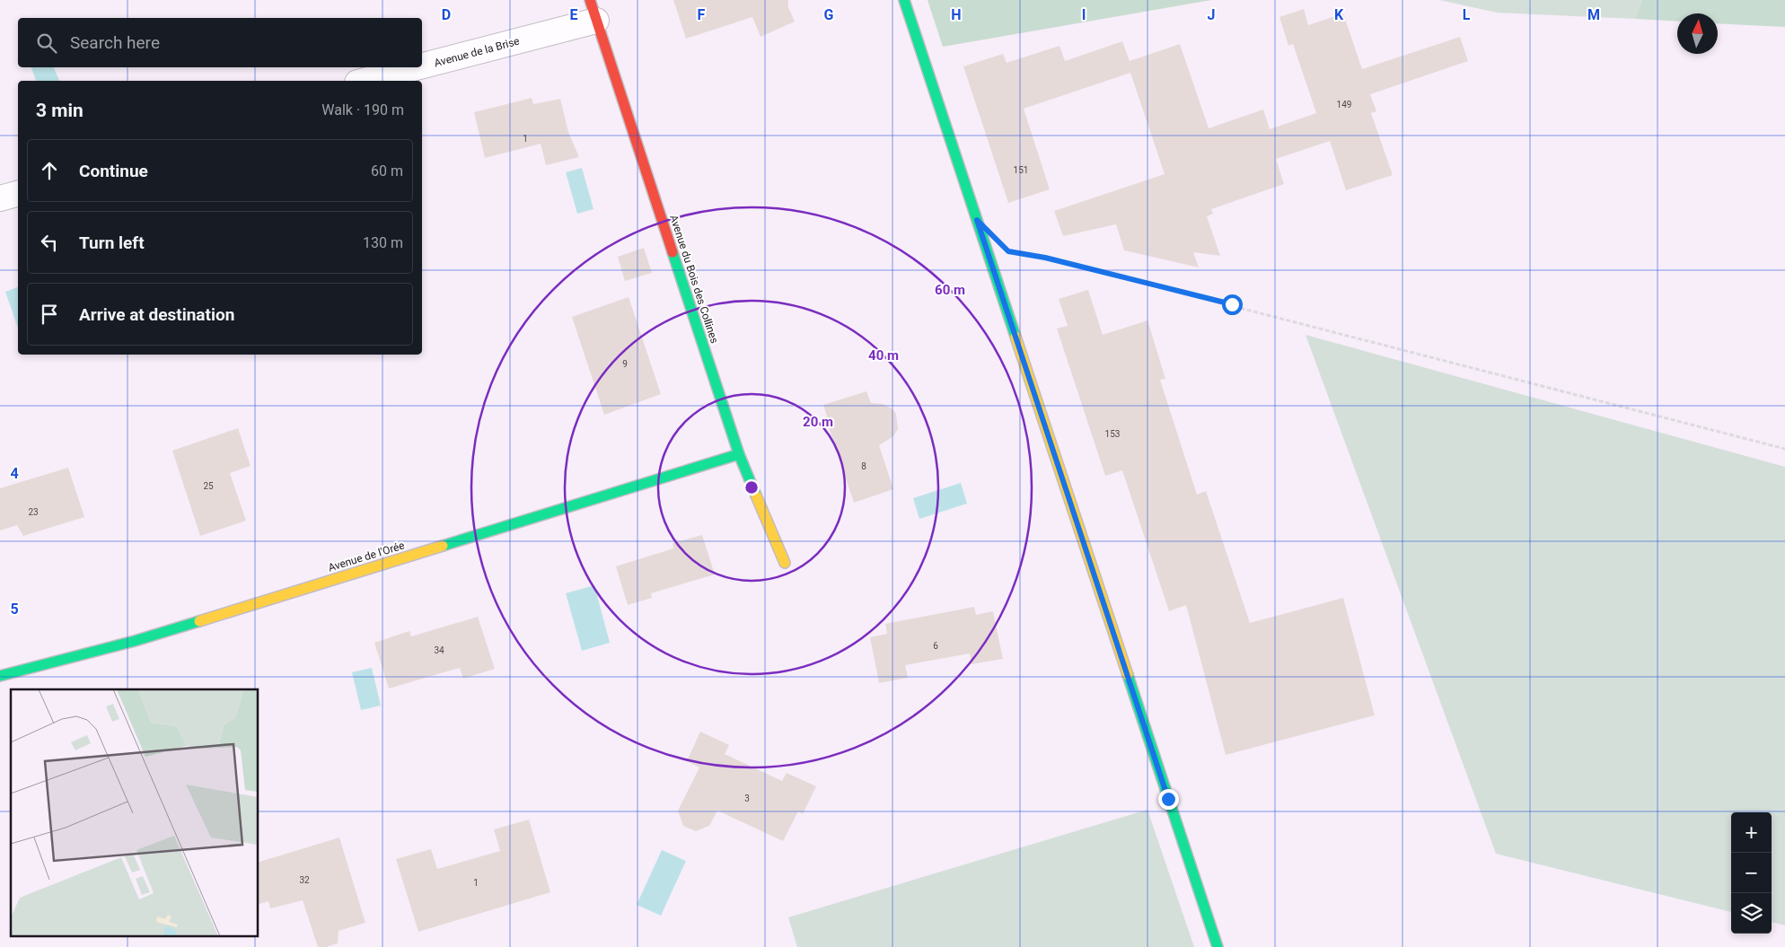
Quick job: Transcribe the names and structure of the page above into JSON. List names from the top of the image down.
{
  "streets": {
    "street": ["Avenue de la Brise", "Avenue du Bois des Collines", "Avenue de l'Orée"]
  },
  "crossings": [
    ["Avenue de la Brise", "Avenue du Bois des Collines"],
    ["Avenue du Bois des Collines", "Avenue de l'Orée"]
  ],
  "house_numbers": [
    "149",
    "1",
    "151",
    "9",
    "153",
    "8",
    "25",
    "23",
    "6",
    "34",
    "3",
    "32",
    "1"
  ],
  "north": "top",
  "page": {
    "search": "Search here",
    "heading": ["3 min", "Walk · 190 m"],
    "list": [
      ["Continue", "60 m"],
      ["Turn left", "130 m"],
      "Arrive at destination"
    ],
    "map_buttons": ["+", "−"]
  },
  "grid": {
    "columns": [
      "D",
      "E",
      "F",
      "G",
      "H",
      "I",
      "J",
      "K",
      "L",
      "M"
    ],
    "rows": ["4", "5"]
  },
  "rings": ["60 m", "40 m", "20 m"]
}
